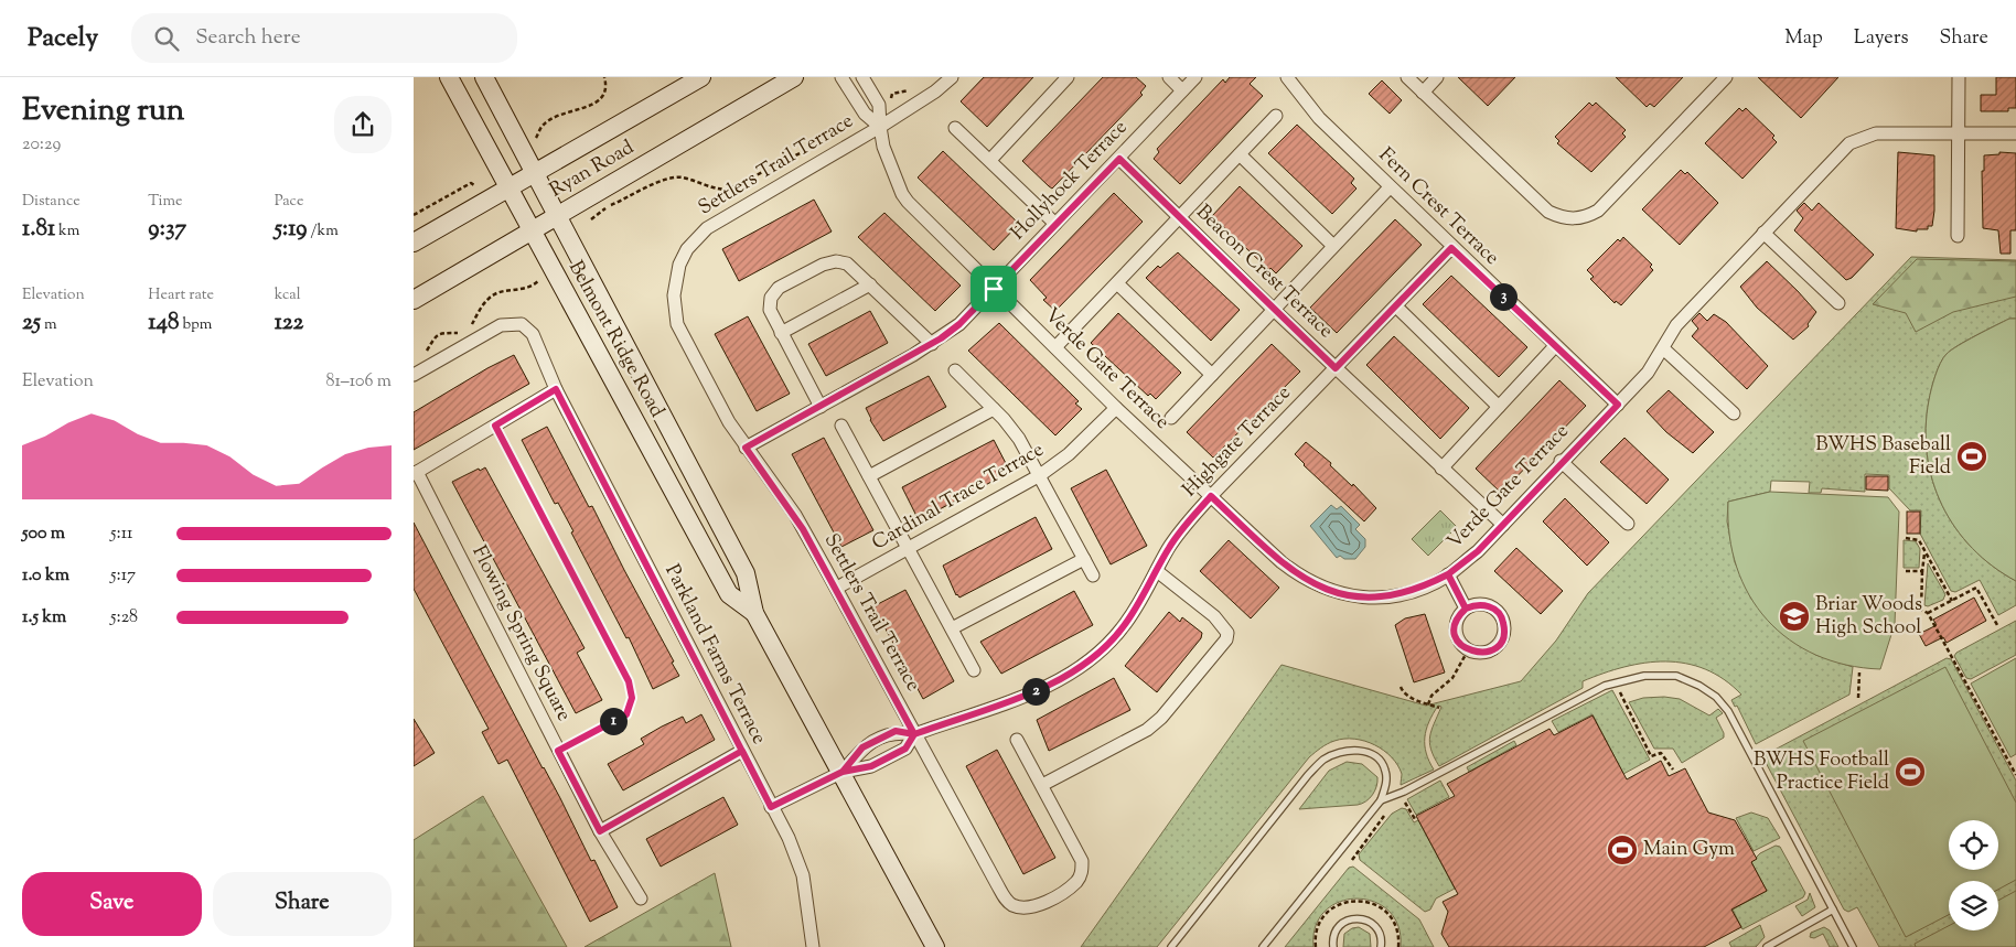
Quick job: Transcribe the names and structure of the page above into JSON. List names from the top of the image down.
{
  "streets": {
    "main road": ["Ryan Road", "Belmont Ridge Road"],
    "street": [
      "Settlers Trail Terrace",
      "Hollyhock Terrace",
      "Fern Crest Terrace",
      "Beacon Crest Terrace",
      "Verde Gate Terrace",
      "Highgate Terrace",
      "Cardinal Trace Terrace",
      "Flowing Spring Square",
      "Parkland Farms Terrace"
    ]
  },
  "crossings": [
    ["Settlers Trail Terrace", "Hollyhock Terrace"],
    ["Settlers Trail Terrace", "Verde Gate Terrace"],
    ["Settlers Trail Terrace", "Highgate Terrace"],
    ["Settlers Trail Terrace", "Cardinal Trace Terrace"],
    ["Ryan Road", "Belmont Ridge Road"],
    ["Hollyhock Terrace", "Beacon Crest Terrace"],
    ["Hollyhock Terrace", "Verde Gate Terrace"],
    ["Fern Crest Terrace", "Verde Gate Terrace"],
    ["Fern Crest Terrace", "Highgate Terrace"],
    ["Beacon Crest Terrace", "Verde Gate Terrace"],
    ["Beacon Crest Terrace", "Highgate Terrace"],
    ["Belmont Ridge Road", "Highgate Terrace"],
    ["Verde Gate Terrace", "Highgate Terrace"],
    ["Verde Gate Terrace", "Cardinal Trace Terrace"]
  ],
  "places": {
    "sports": ["BWHS Baseball Field", "BWHS Football Practice Field", "Main Gym"],
    "school or university": ["Briar Woods High School"]
  },
  "page": {
    "header": "Pacely",
    "search": "Search here",
    "nav": ["Map", "Layers", "Share"],
    "heading": ["Evening run", "20:29"],
    "stats": [
      ["Distance", "1.81 km"],
      ["Time", "9:37"],
      ["Pace", "5:19 /km"],
      ["Elevation", "25 m"],
      ["Heart rate", "148 bpm"],
      ["kcal", "122"]
    ],
    "pins": ["3", "2", "1"],
    "chart": ["Elevation", "81–106 m"],
    "list": [
      {
        "name": "500 m",
        "note": "5:11"
      },
      {
        "name": "1.0 km",
        "note": "5:17"
      },
      {
        "name": "1.5 km",
        "note": "5:28"
      }
    ],
    "buttons": ["Save", "Share"]
  }
}
